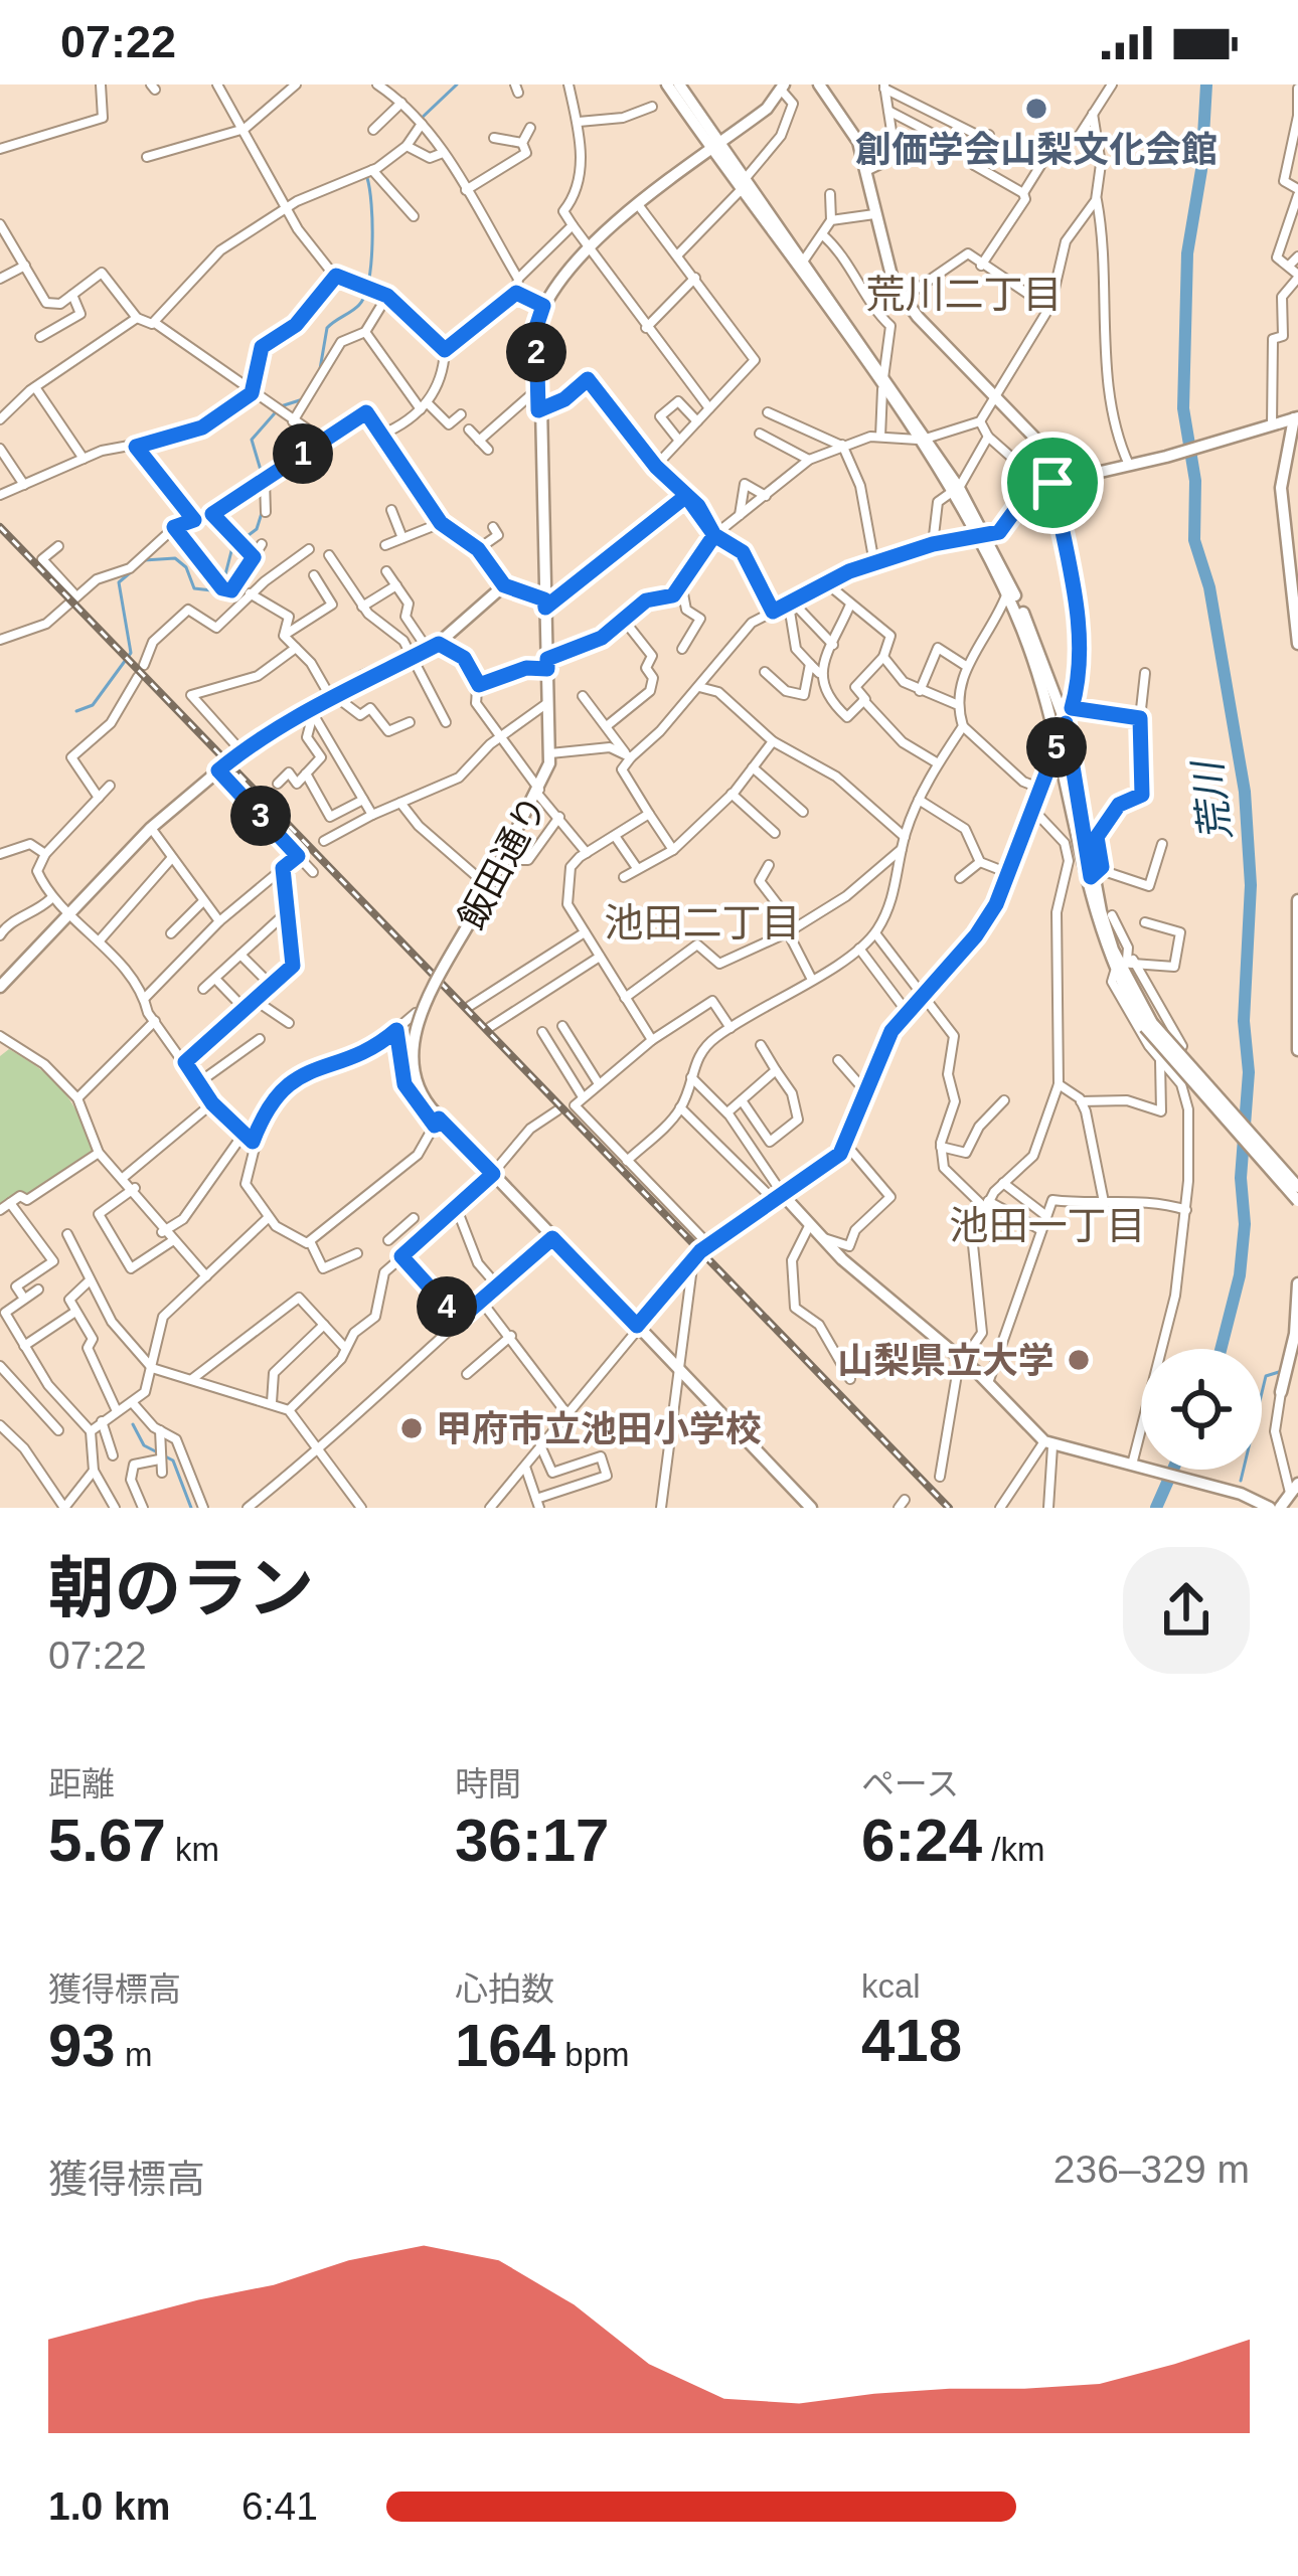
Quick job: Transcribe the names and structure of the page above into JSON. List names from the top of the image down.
{
  "streets": {
    "street": ["飯田通り"]
  },
  "districts": ["荒川二丁目", "池田二丁目", "池田一丁目"],
  "water": ["荒川"],
  "places": ["創価学会山梨文化会館", "山梨県立大学", "甲府市立池田小学校"],
  "page": {
    "status": "07:22",
    "pins": [
      "2",
      "1",
      "5",
      "3",
      "4"
    ],
    "heading": ["朝のラン", "07:22"],
    "stats": [
      ["距離", "5.67 km"],
      ["時間", "36:17"],
      ["ペース", "6:24 /km"],
      ["獲得標高", "93 m"],
      ["心拍数", "164 bpm"],
      ["kcal", "418"]
    ],
    "chart": ["獲得標高", "236–329 m"],
    "list": [
      {
        "name": "1.0 km",
        "note": "6:41"
      }
    ]
  }
}
